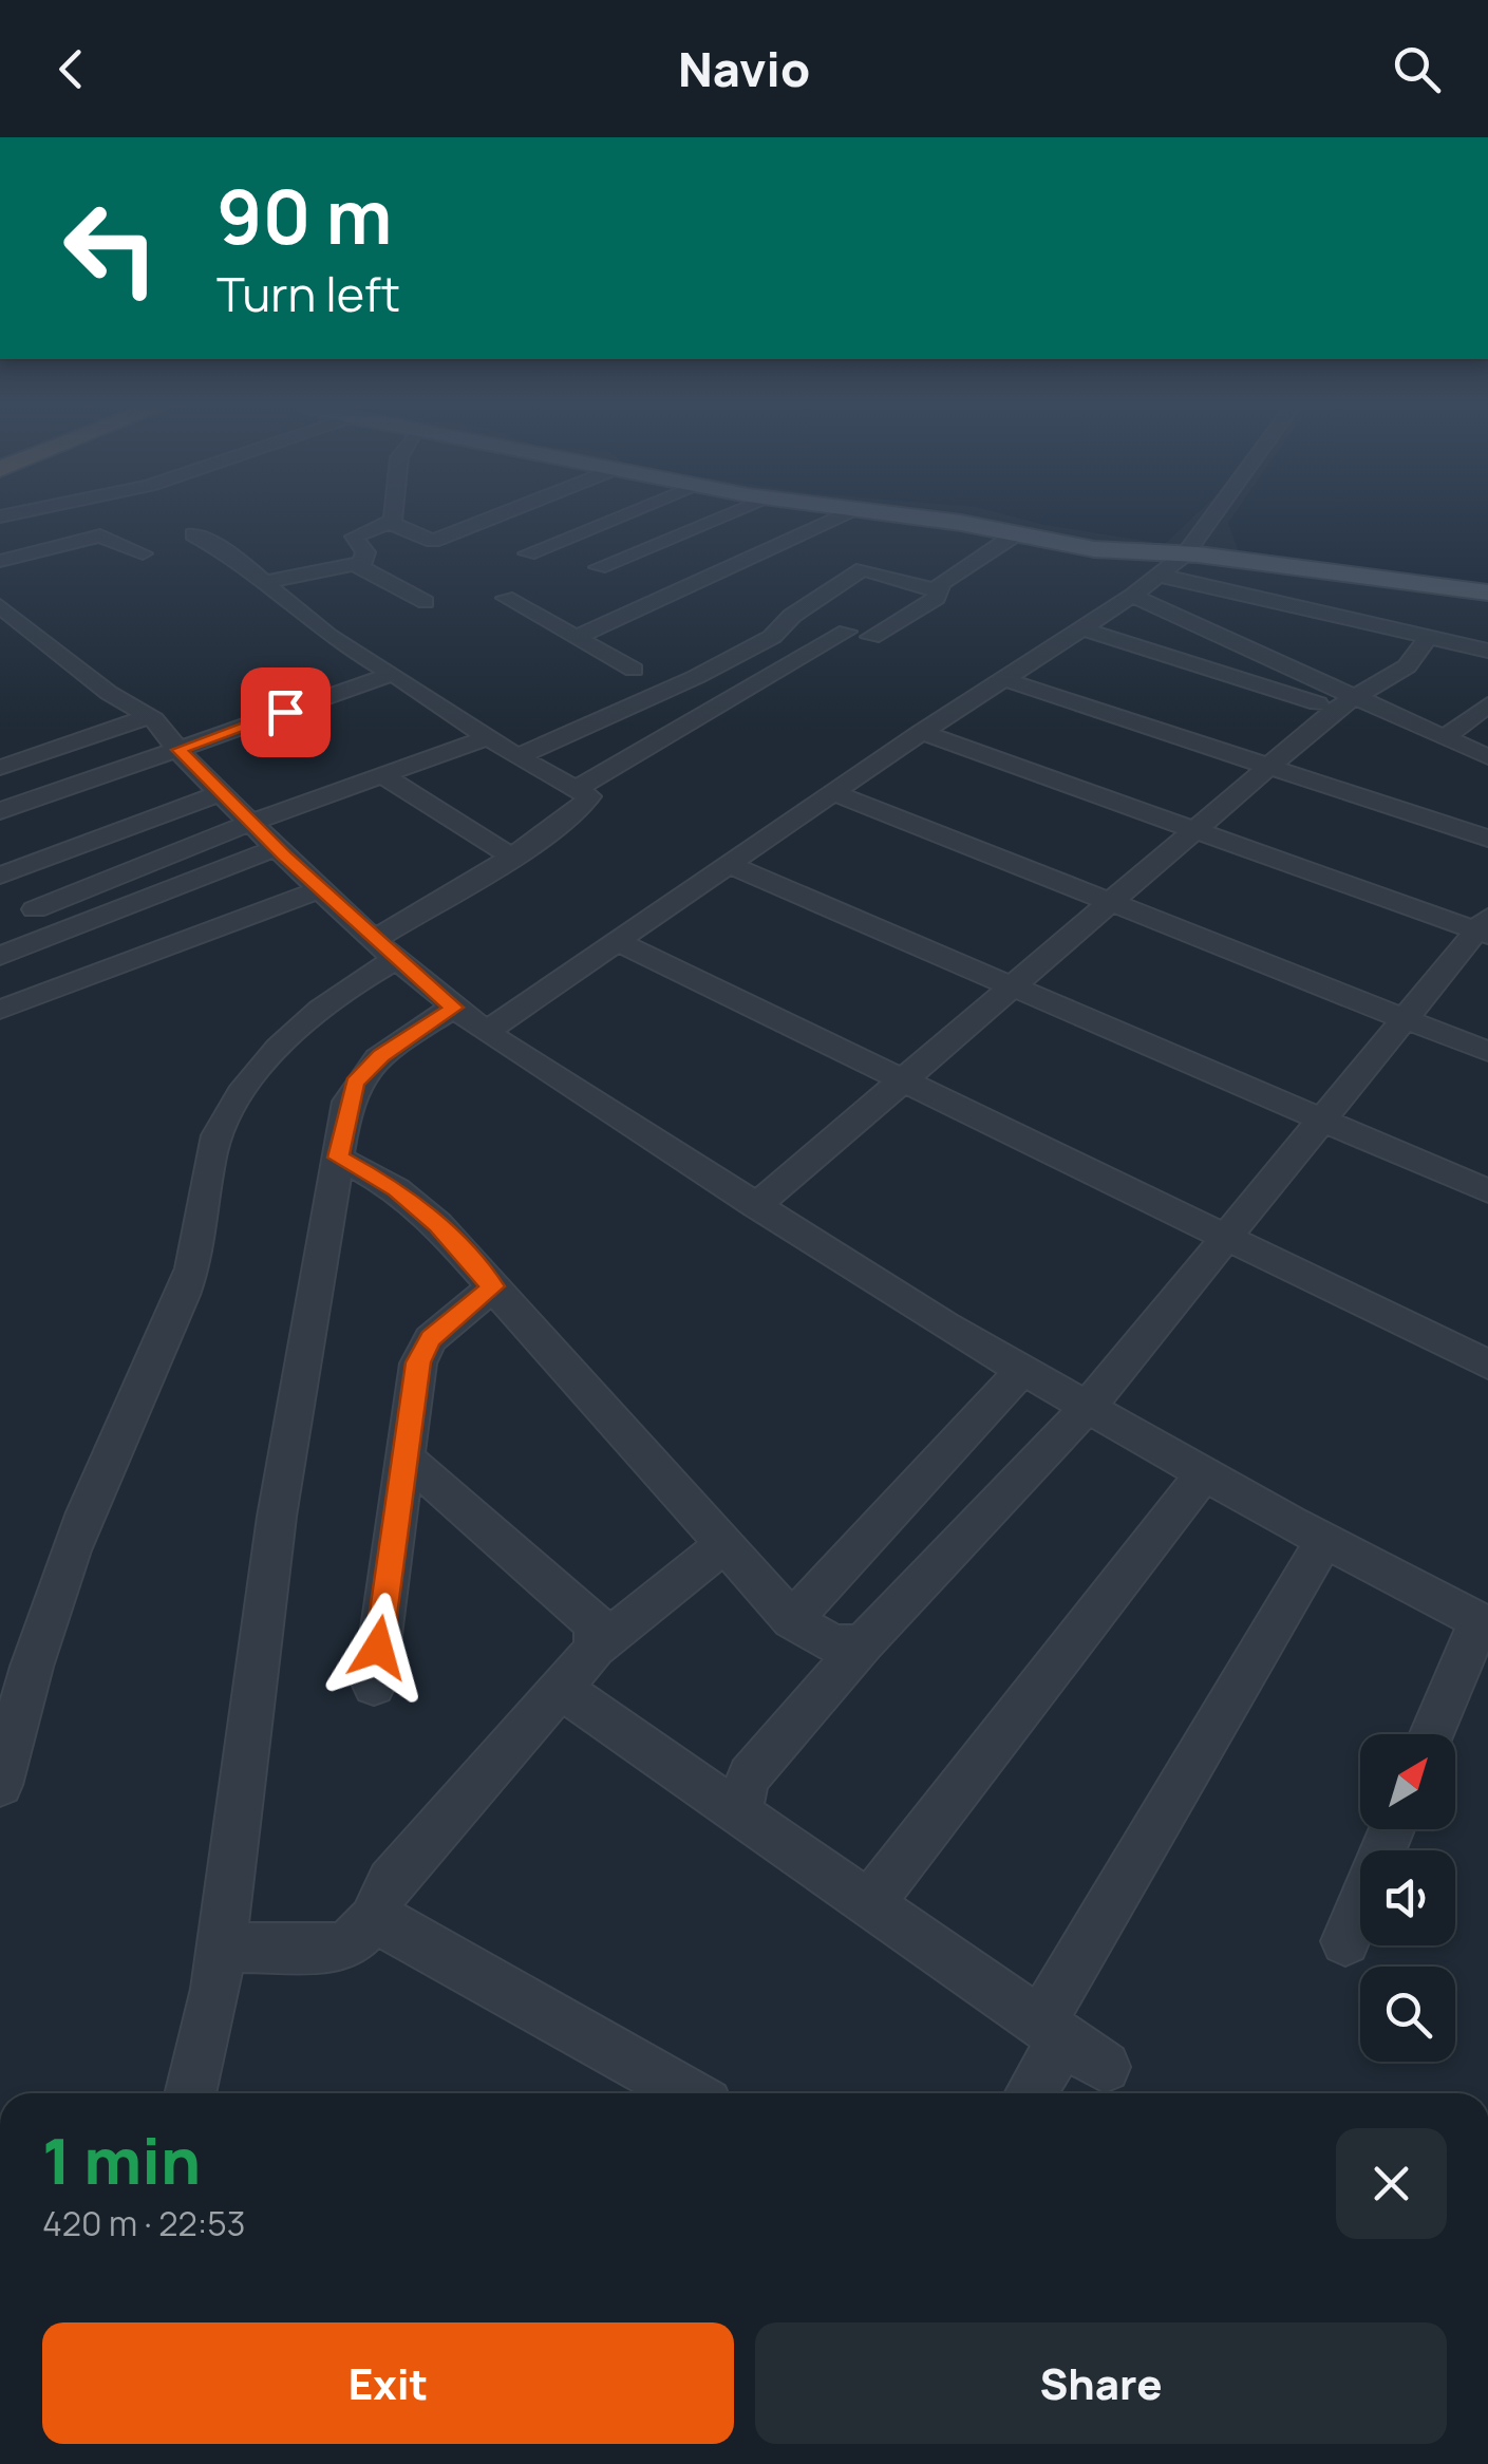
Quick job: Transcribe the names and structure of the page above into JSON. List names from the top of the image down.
{
  "north": "top right",
  "page": {
    "header": "Navio",
    "turn": ["90 m", "Turn left"],
    "heading": ["1 min", "420 m · 22:53"],
    "buttons": ["Exit", "Share"]
  }
}
